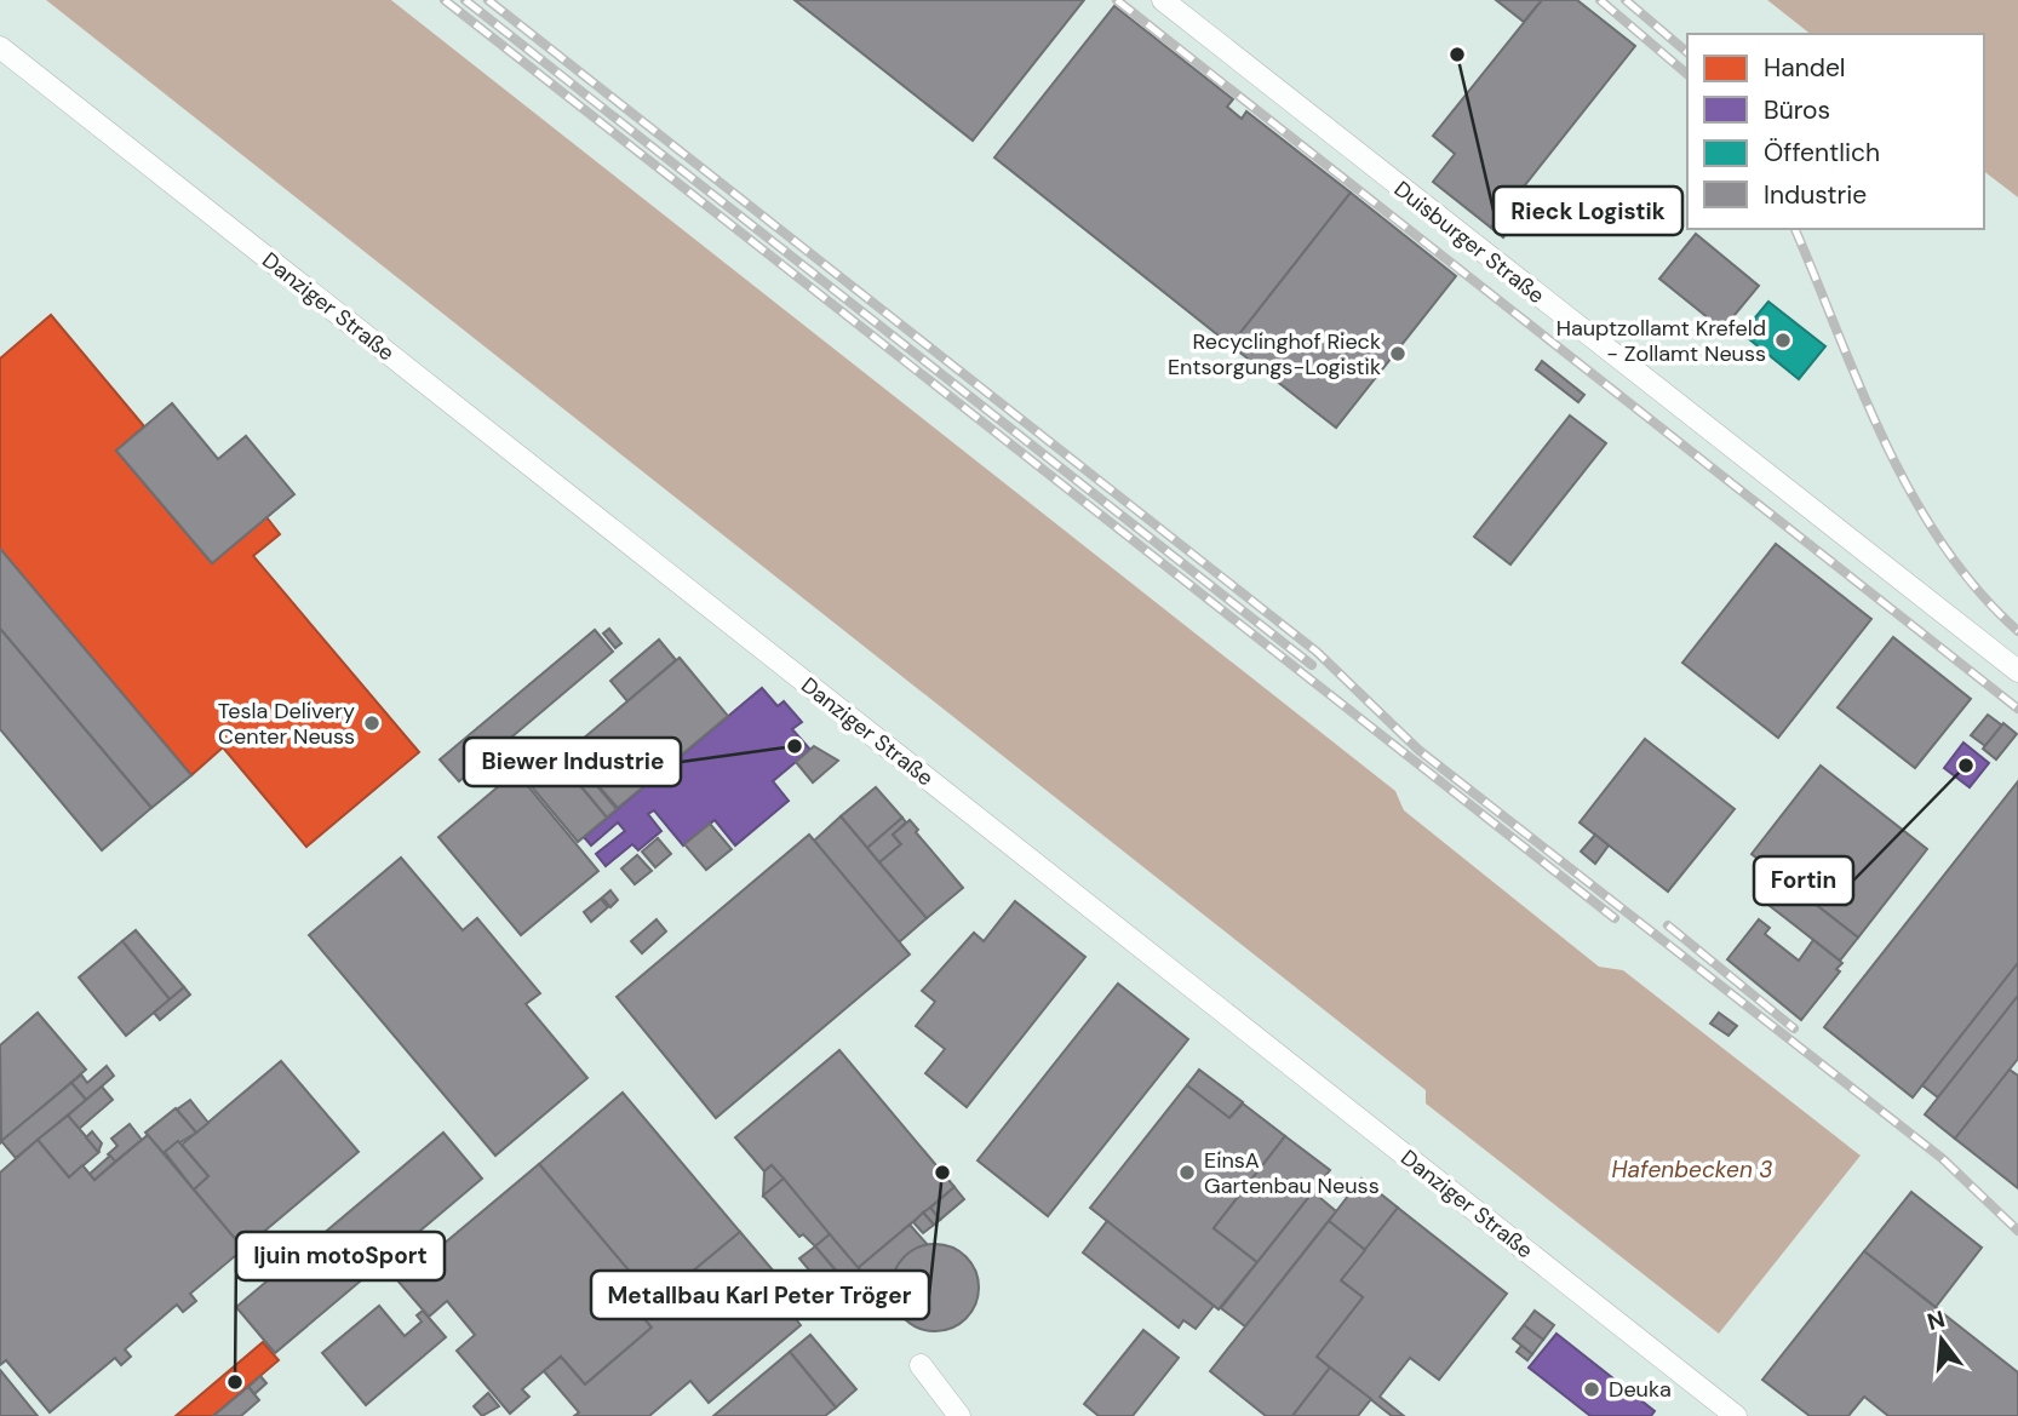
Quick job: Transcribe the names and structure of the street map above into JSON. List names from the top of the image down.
{
  "streets": {
    "street": ["Duisburger Straße", "Danziger Straße"]
  },
  "water": ["Hafenbecken 3"],
  "places": [
    "Rieck Logistik",
    "Hauptzollamt Krefeld - Zollamt Neuss",
    "Recyclinghof Rieck Entsorgungs-Logistik",
    "Tesla Delivery Center Neuss",
    "Biewer Industrie",
    "Fortin",
    "Metallbau Karl Peter Tröger",
    "EinsA Gartenbau Neuss",
    "Ijuin motoSport",
    "Deuka"
  ],
  "legend": [
    "Handel",
    "Büros",
    "Öffentlich",
    "Industrie"
  ],
  "north": "top"
}
